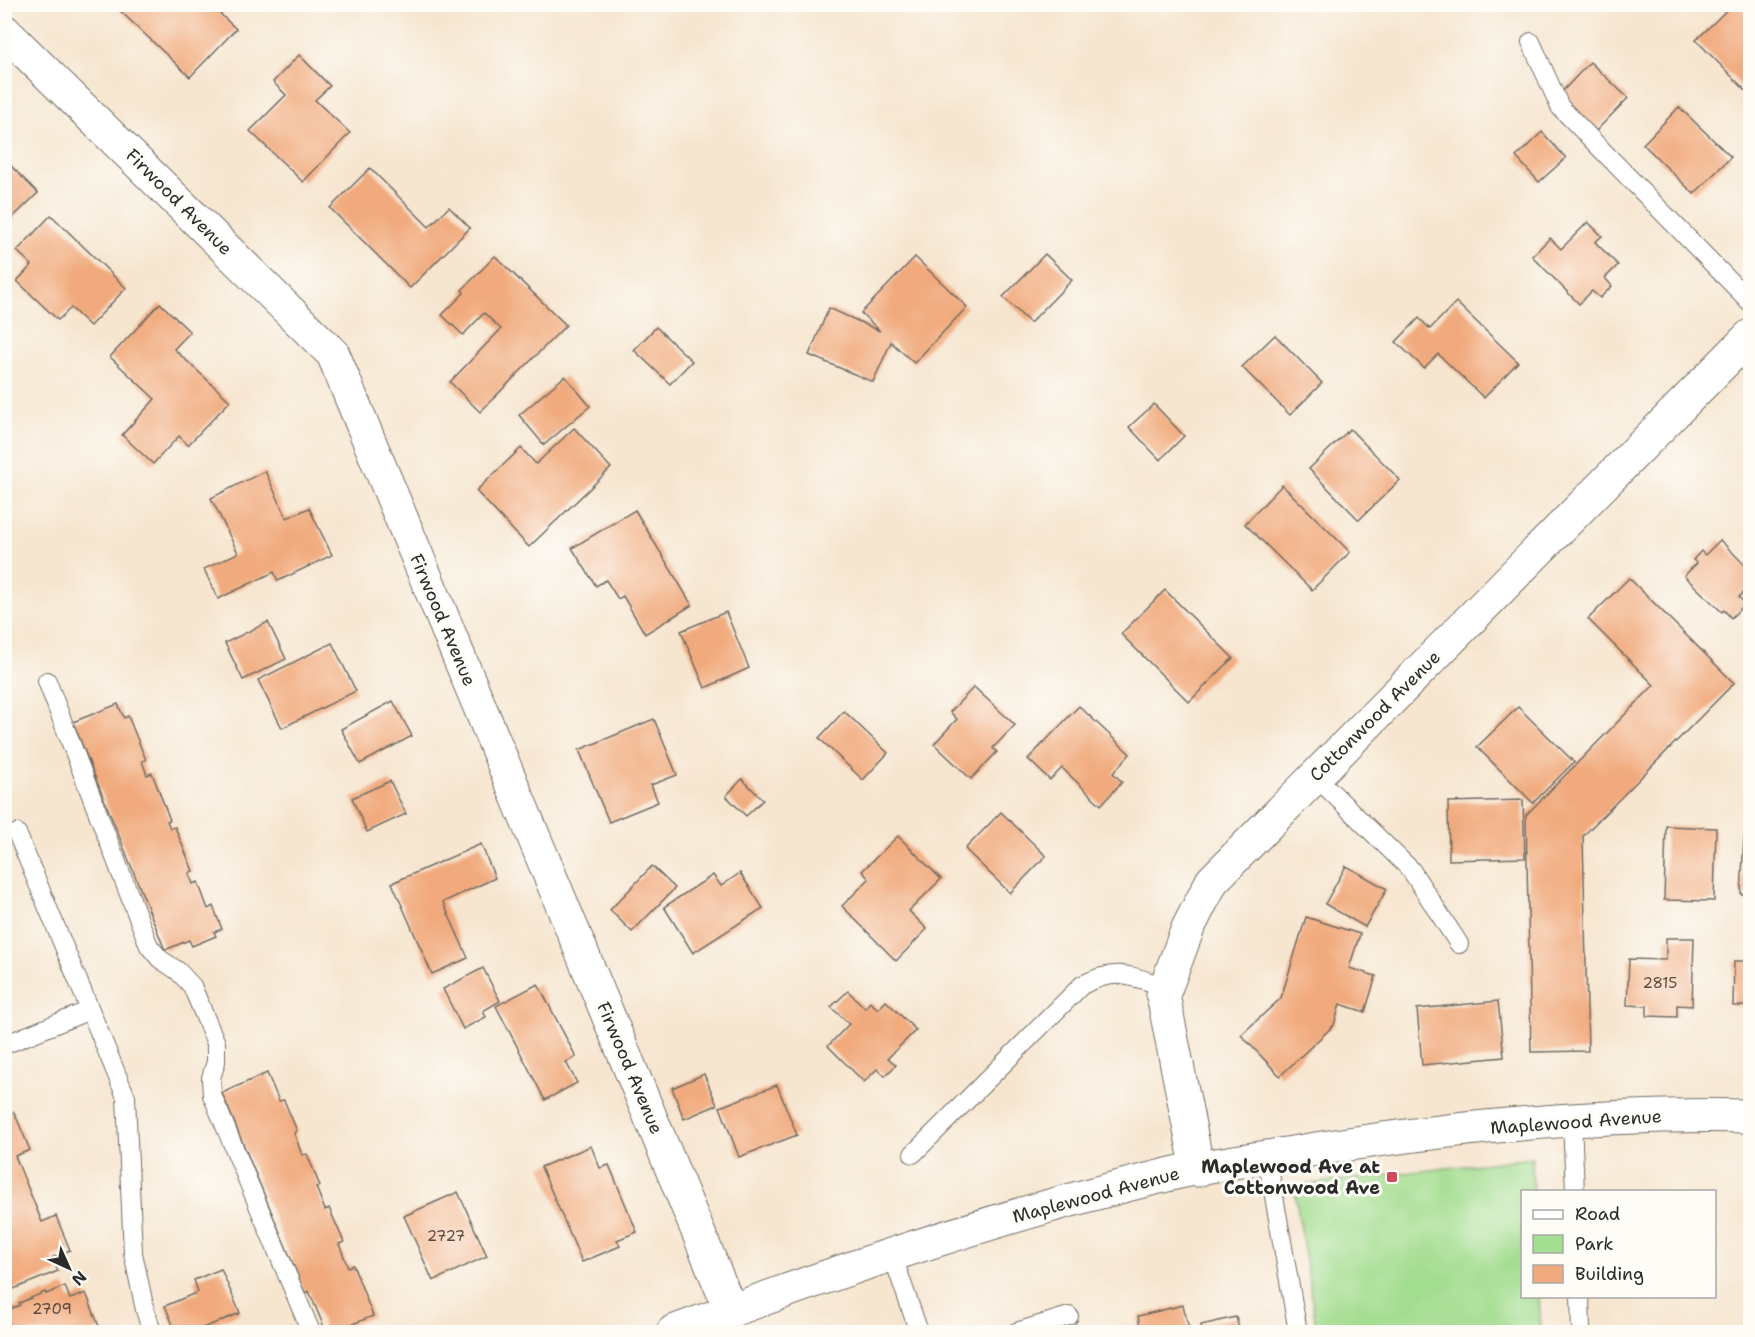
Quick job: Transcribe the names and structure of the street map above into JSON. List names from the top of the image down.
{
  "streets": {
    "street": ["Firwood Avenue", "Cottonwood Avenue", "Maplewood Avenue"]
  },
  "crossings": [
    ["Firwood Avenue", "Maplewood Avenue"],
    ["Cottonwood Avenue", "Maplewood Avenue"]
  ],
  "places": {
    "transit": ["Maplewood Ave at Cottonwood Ave"]
  },
  "house_numbers": ["2815", "2727", "2709"],
  "legend": ["Road", "Park", "Building"],
  "north": "bottom right"
}
